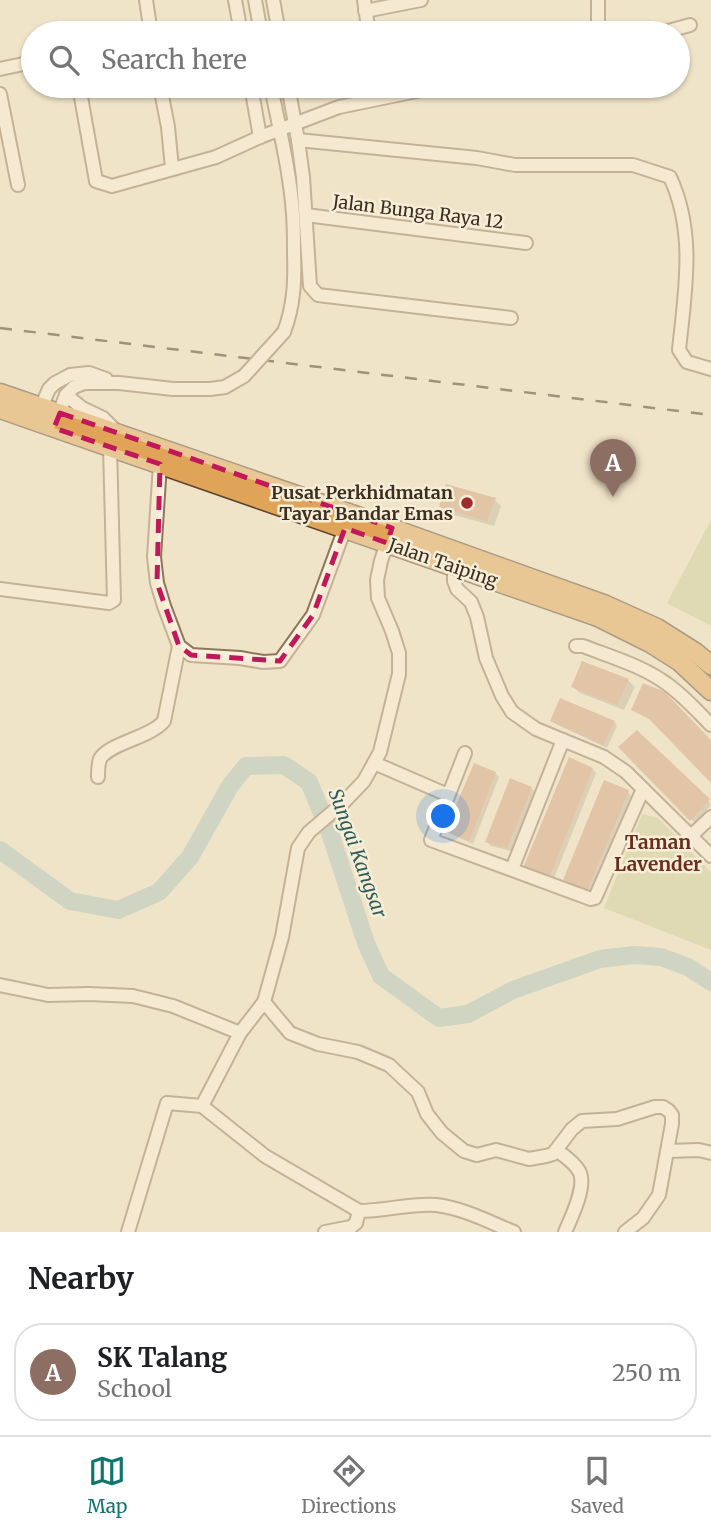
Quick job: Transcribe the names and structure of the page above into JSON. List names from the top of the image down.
{
  "streets": {
    "highway": ["Jalan Taiping"],
    "street": ["Jalan Bunga Raya 12"]
  },
  "districts": ["Taman Lavender"],
  "water": ["Sungai Kangsar"],
  "places": ["Pusat Perkhidmatan Tayar Bandar Emas"],
  "page": {
    "search": "Search here",
    "pins": "A",
    "heading": "Nearby",
    "list": [
      {
        "mark": "A",
        "name": "SK Talang",
        "note": "School",
        "value": "250 m"
      }
    ],
    "nav": ["Map", "Directions", "Saved"]
  }
}
